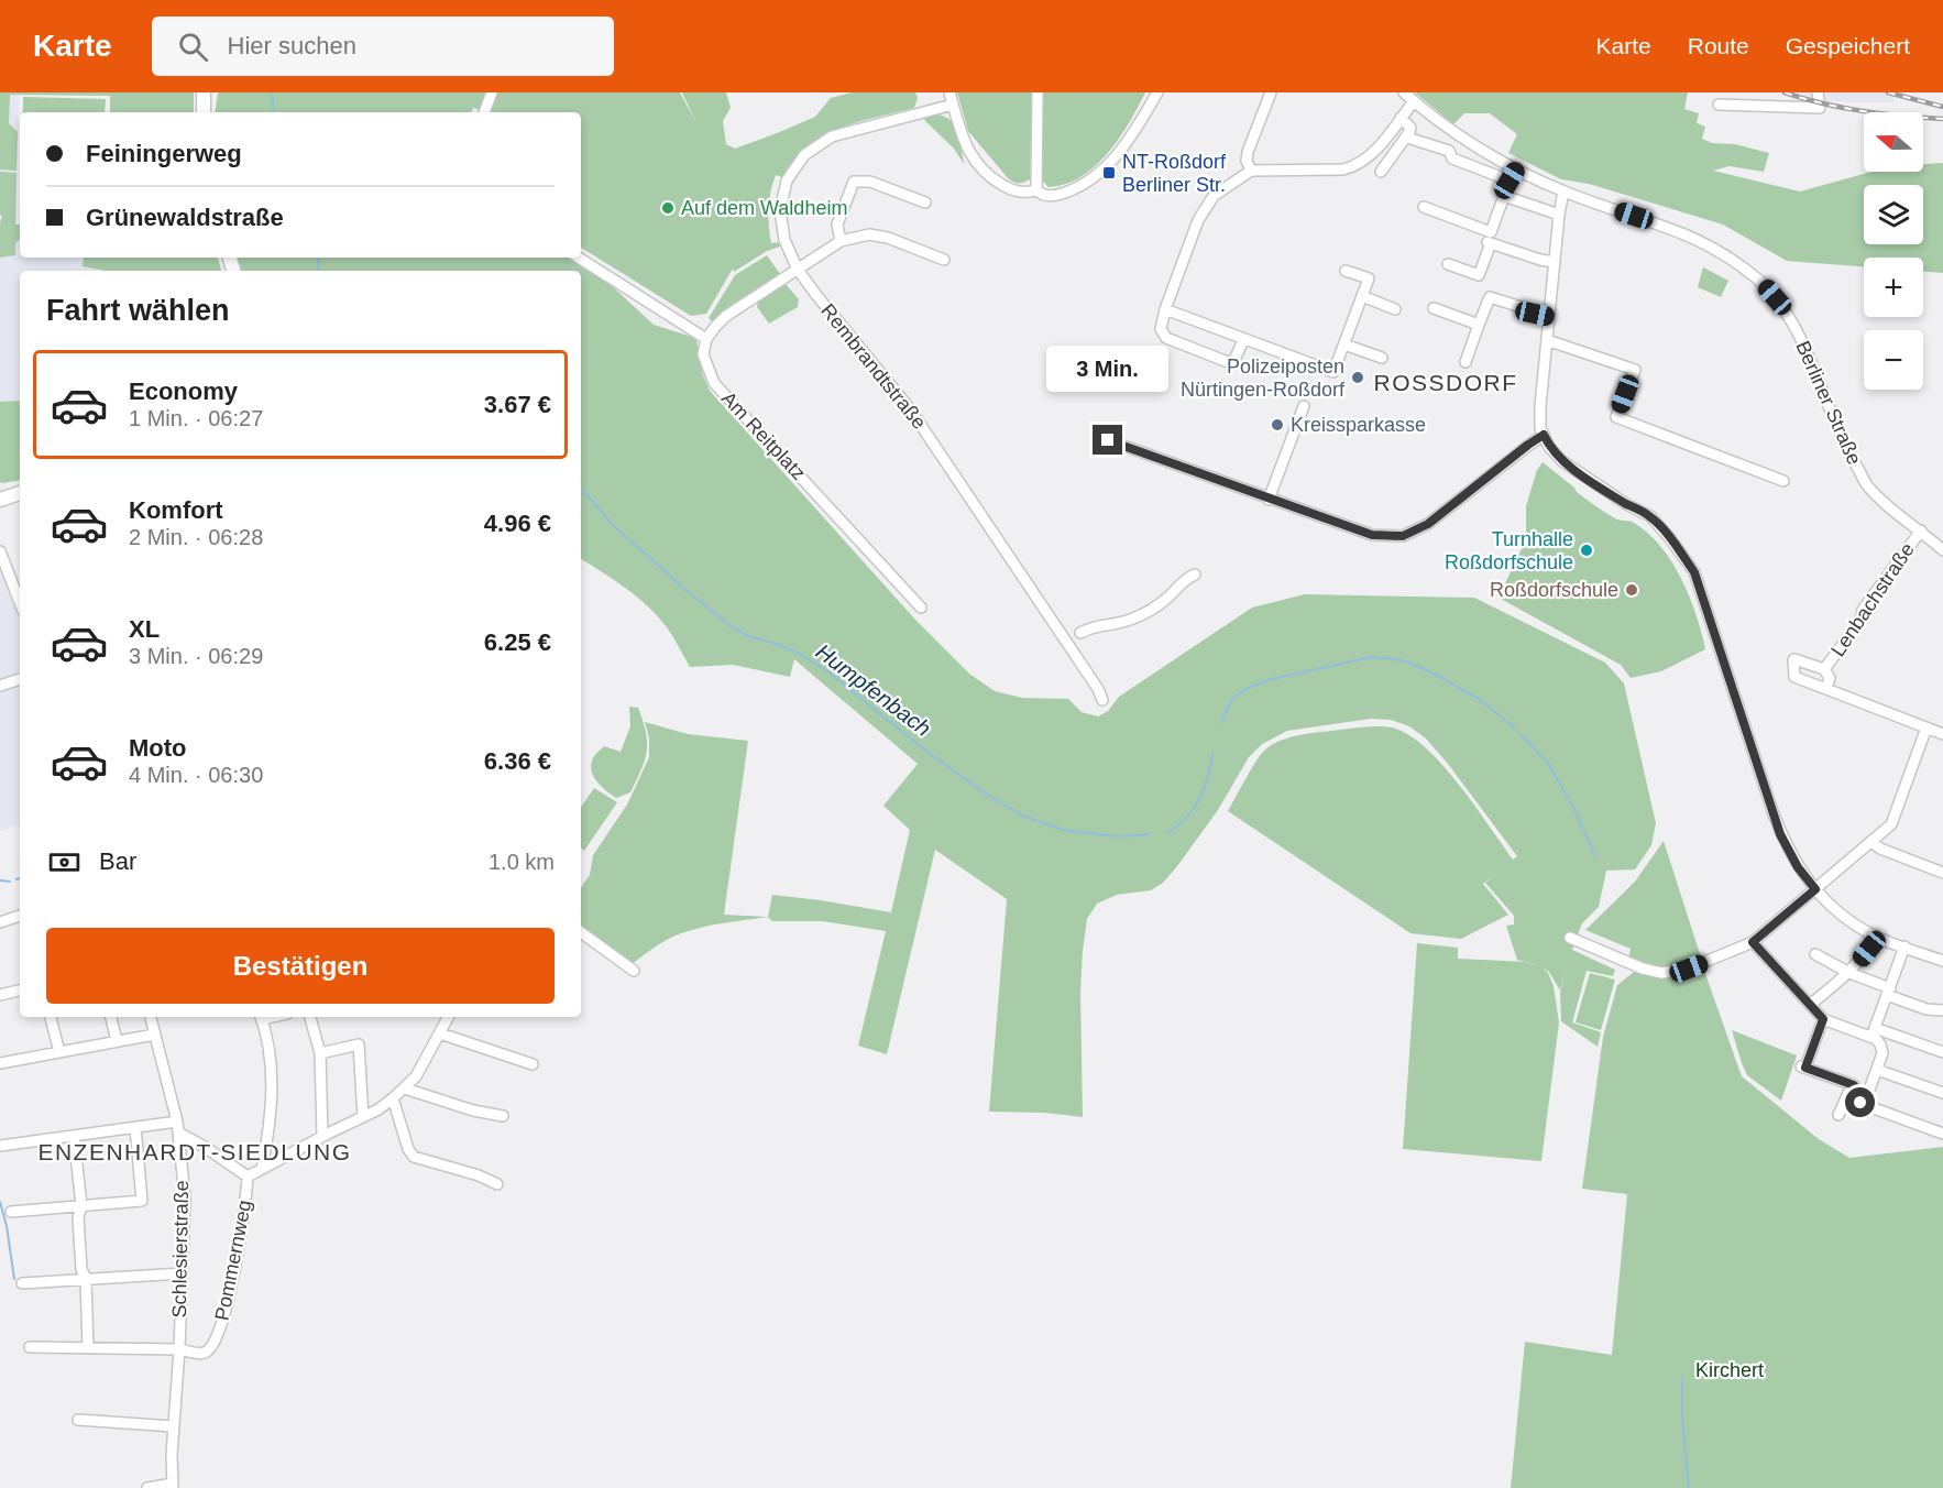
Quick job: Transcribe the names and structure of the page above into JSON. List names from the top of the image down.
{
  "streets": {
    "street": [
      "Rembrandtstraße",
      "Berliner Straße",
      "Am Reitplatz",
      "Lenbachstraße",
      "Schlesierstraße",
      "Pommernweg"
    ]
  },
  "crossings": [
    ["Berliner Straße", "Lenbachstraße"],
    ["Schlesierstraße", "Pommernweg"]
  ],
  "districts": ["ROSSDORF", "ENZENHARDT-SIEDLUNG"],
  "water": ["Humpfenbach"],
  "parks": ["Kirchert"],
  "places": {
    "transit": ["NT-Roßdorf Berliner Str."],
    "other": [
      "Auf dem Waldheim",
      "Polizeiposten Nürtingen-Roßdorf",
      "Kreissparkasse",
      "Turnhalle Roßdorfschule",
      "Roßdorfschule"
    ]
  },
  "north": "left",
  "page": {
    "header": "Karte",
    "search": "Hier suchen",
    "nav": ["Karte", "Route", "Gespeichert"],
    "map_buttons": ["+", "−"],
    "banner": ["Feiningerweg", "Grünewaldstraße"],
    "heading": "Fahrt wählen",
    "bubble": "3 Min.",
    "list": [
      {
        "name": "Economy",
        "note": "1 Min. · 06:27",
        "value": "3.67 €"
      },
      {
        "name": "Komfort",
        "note": "2 Min. · 06:28",
        "value": "4.96 €"
      },
      {
        "name": "XL",
        "note": "3 Min. · 06:29",
        "value": "6.25 €"
      },
      {
        "name": "Moto",
        "note": "4 Min. · 06:30",
        "value": "6.36 €"
      }
    ],
    "pay": ["Bar", "1.0 km"],
    "buttons": "Bestätigen"
  }
}
